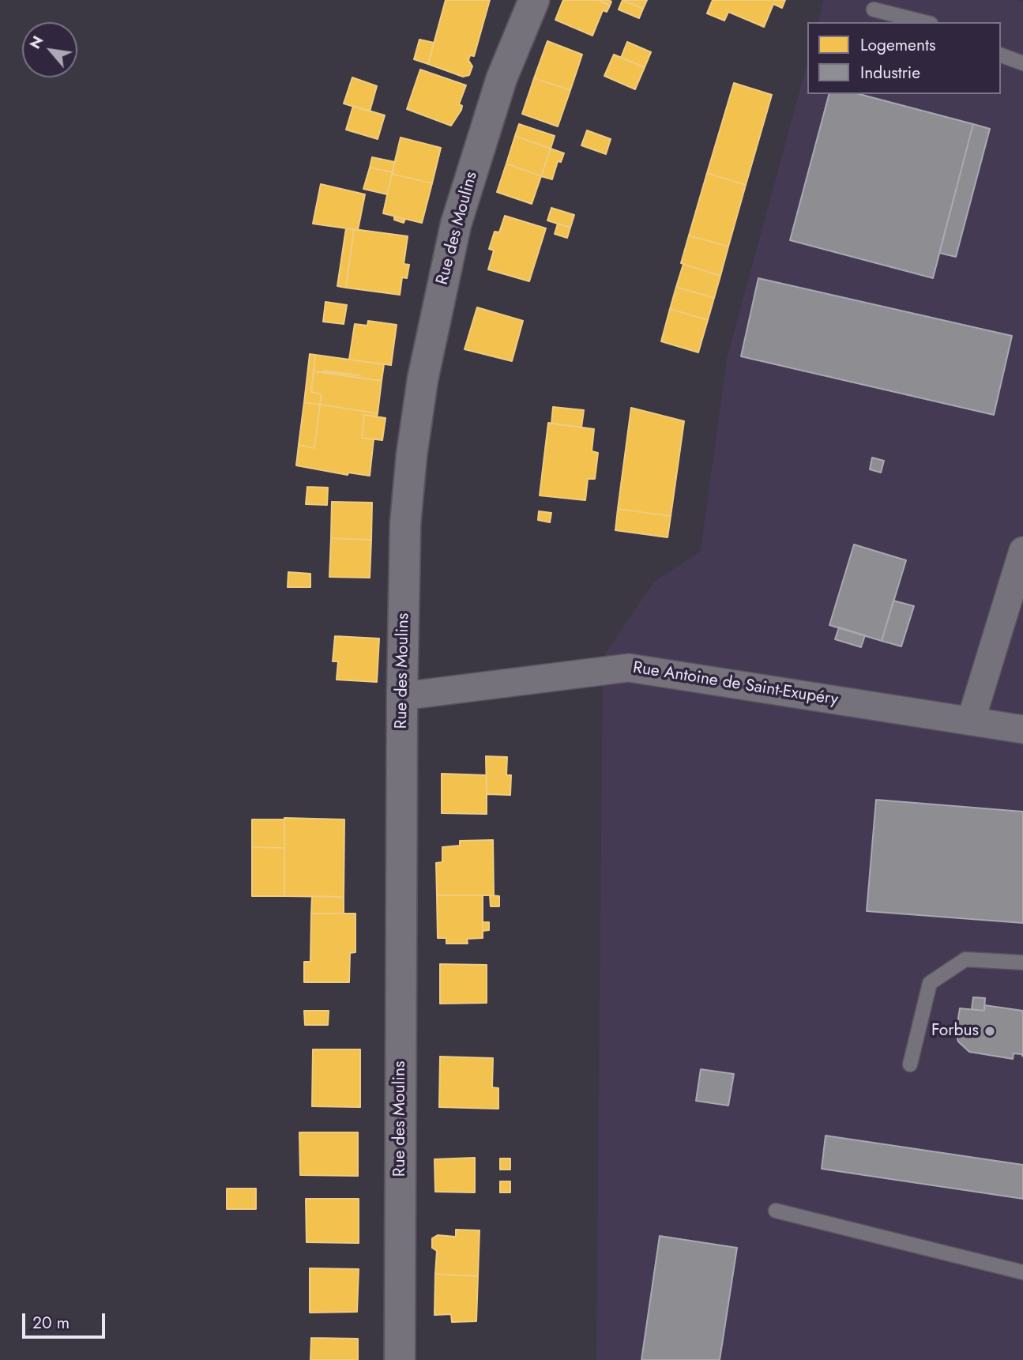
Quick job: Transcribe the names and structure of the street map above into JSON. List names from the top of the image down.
{
  "streets": {
    "main road": ["Rue des Moulins"],
    "street": ["Rue Antoine de Saint-Exupéry"]
  },
  "crossings": [
    ["Rue des Moulins", "Rue Antoine de Saint-Exupéry"]
  ],
  "places": ["Forbus"],
  "legend": ["Logements", "Industrie"],
  "scale_bar": "20 m",
  "north": "top left"
}
